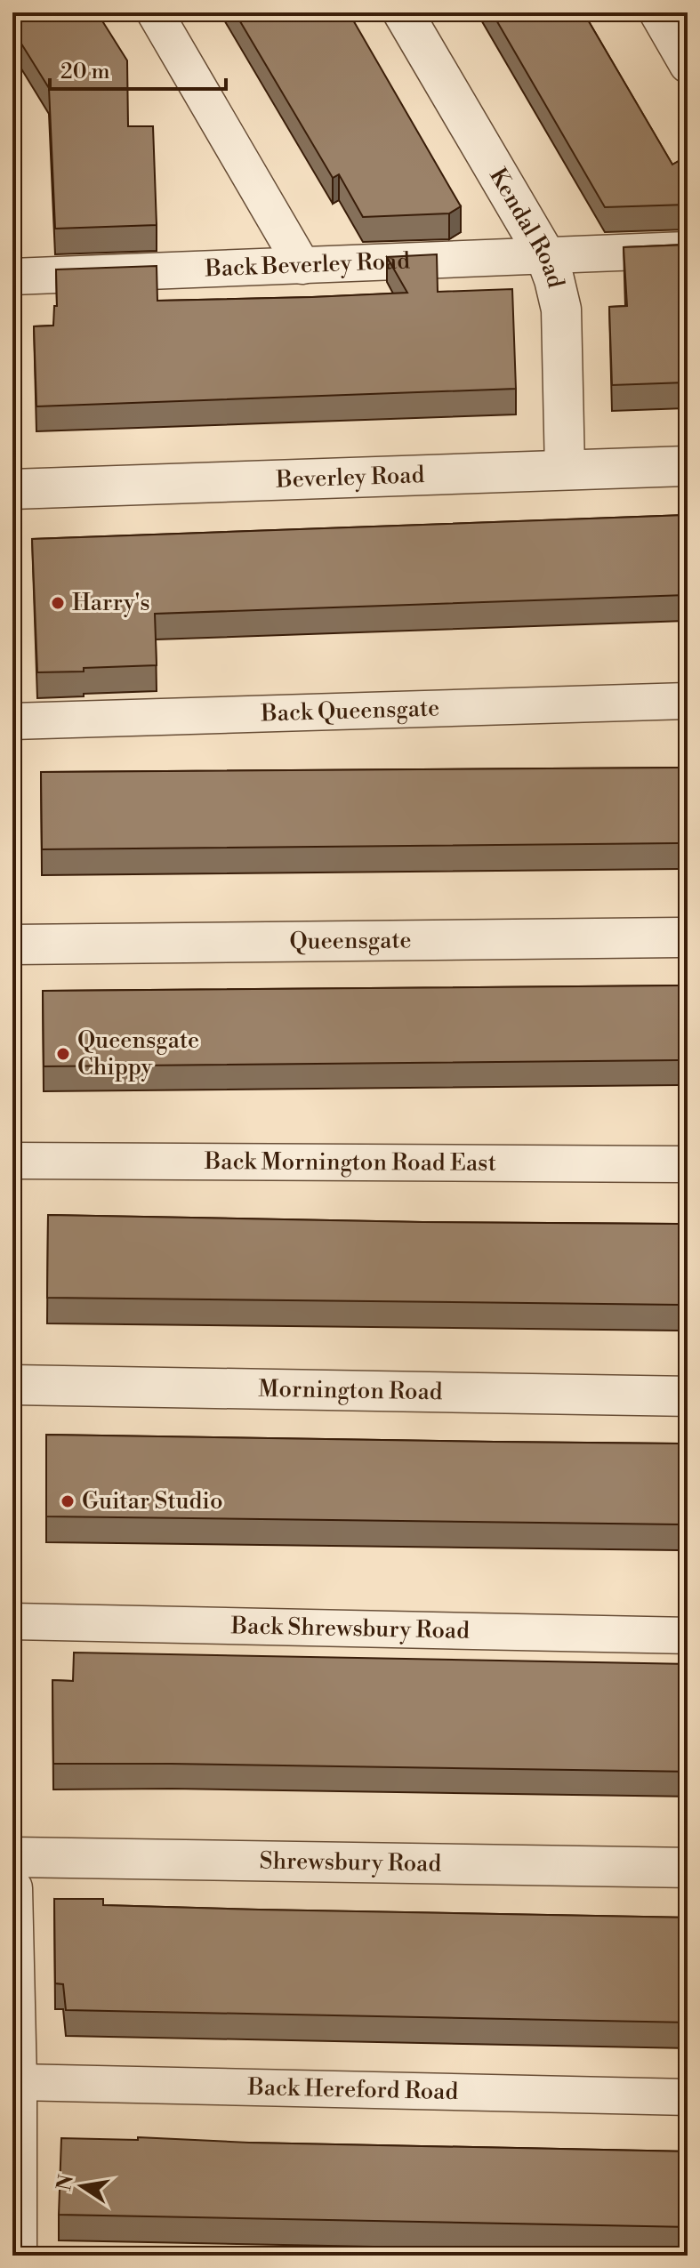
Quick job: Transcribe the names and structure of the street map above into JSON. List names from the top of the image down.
{
  "streets": {
    "street": [
      "Kendal Road",
      "Beverley Road",
      "Queensgate",
      "Mornington Road",
      "Shrewsbury Road"
    ],
    "lane": [
      "Back Beverley Road",
      "Back Queensgate",
      "Back Mornington Road East",
      "Back Shrewsbury Road",
      "Back Hereford Road"
    ]
  },
  "crossings": [
    ["Kendal Road", "Back Beverley Road"],
    ["Kendal Road", "Beverley Road"]
  ],
  "places": ["Harry's", "Queensgate Chippy", "Guitar Studio"],
  "scale_bar": "20 m",
  "north": "left"
}
